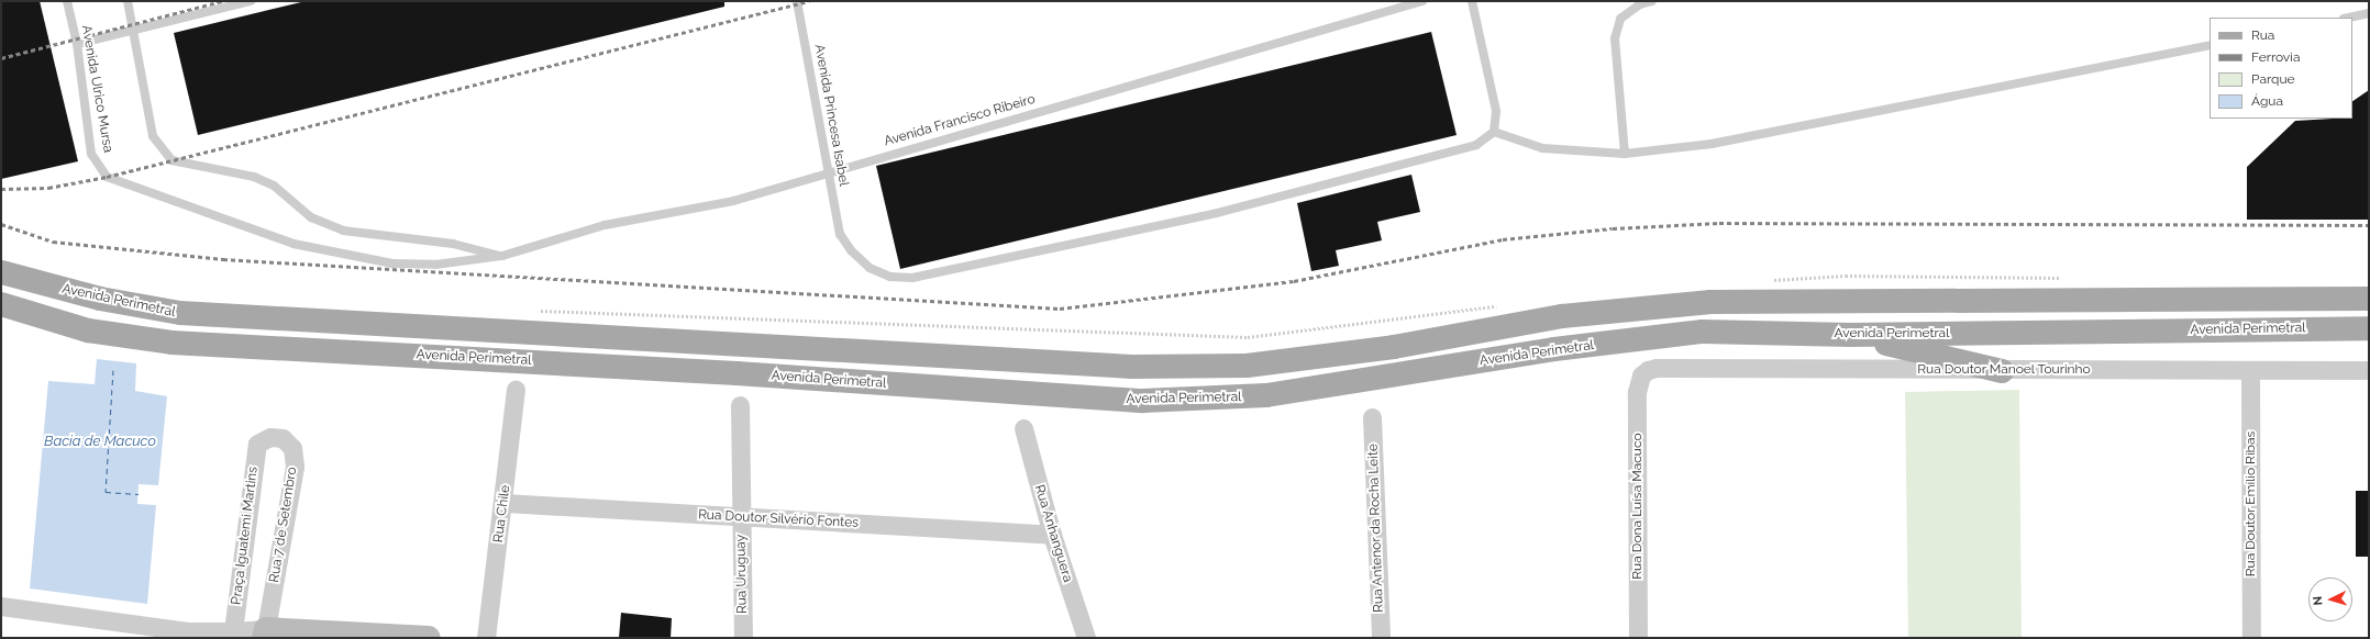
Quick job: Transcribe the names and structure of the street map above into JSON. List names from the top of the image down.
{
  "streets": {
    "main road": ["Avenida Perimetral"],
    "street": [
      "Rua Doutor Manoel Tourinho",
      "Rua Doutor Emílio Ribas",
      "Rua Dona Luísa Macuco",
      "Rua Chile",
      "Rua Doutor Silvério Fontes",
      "Rua 7 de Setembro",
      "Rua Antenor da Rocha Leite",
      "Rua Anhanguera",
      "Praça Iguatemi Martins",
      "Rua Uruguay"
    ],
    "lane": ["Avenida Ulrico Mursa", "Avenida Princesa Isabel", "Avenida Francisco Ribeiro"]
  },
  "crossings": [
    ["Avenida Ulrico Mursa", "Avenida Francisco Ribeiro"],
    ["Avenida Princesa Isabel", "Avenida Francisco Ribeiro"],
    ["Rua Doutor Manoel Tourinho", "Rua Doutor Emílio Ribas"],
    ["Rua Doutor Manoel Tourinho", "Rua Dona Luísa Macuco"],
    ["Rua Chile", "Rua Doutor Silvério Fontes"],
    ["Rua Doutor Silvério Fontes", "Rua Anhanguera"],
    ["Rua Doutor Silvério Fontes", "Rua Uruguay"],
    ["Rua 7 de Setembro", "Praça Iguatemi Martins"]
  ],
  "water": ["Bacia de Macuco"],
  "legend": [
    "Rua",
    "Ferrovia",
    "Parque",
    "Água"
  ],
  "north": "left"
}
